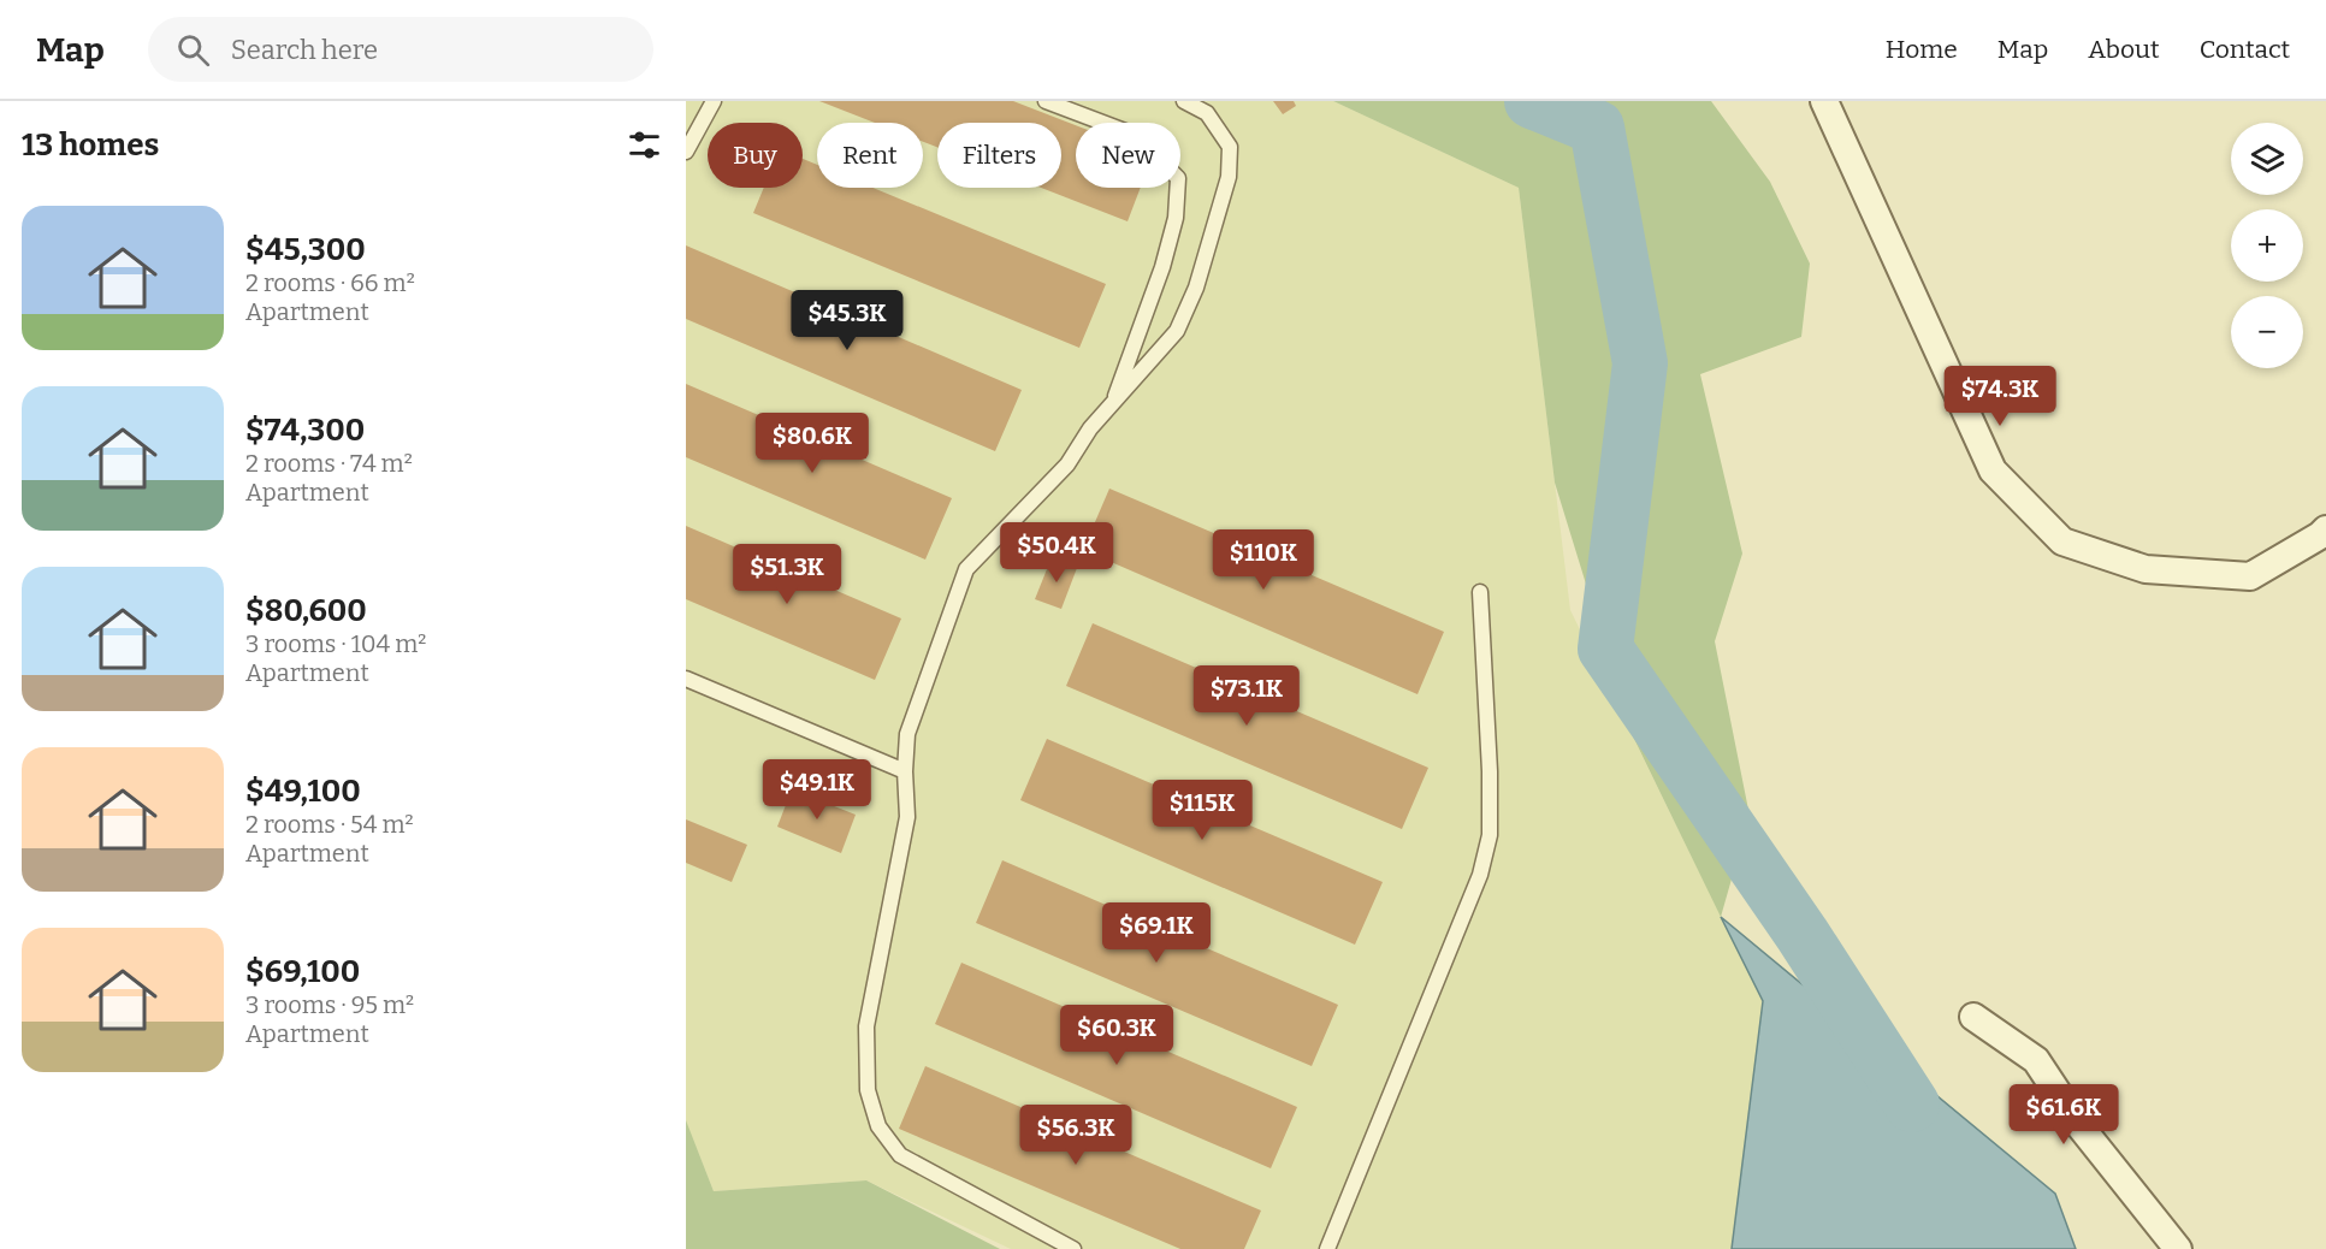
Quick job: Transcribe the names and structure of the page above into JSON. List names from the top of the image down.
{
  "page": {
    "header": "Map",
    "search": "Search here",
    "nav": [
      "Home",
      "Map",
      "About",
      "Contact"
    ],
    "heading": "13 homes",
    "map_buttons": ["+", "−"],
    "chip": [
      "Buy",
      "Rent",
      "Filters",
      "New"
    ],
    "list": [
      {
        "name": "$45,300",
        "note": "2 rooms · 66 m² · Apartment"
      },
      {
        "name": "$74,300",
        "note": "2 rooms · 74 m² · Apartment"
      },
      {
        "name": "$80,600",
        "note": "3 rooms · 104 m² · Apartment"
      },
      {
        "name": "$49,100",
        "note": "2 rooms · 54 m² · Apartment"
      },
      {
        "name": "$69,100",
        "note": "3 rooms · 95 m² · Apartment"
      }
    ],
    "price": [
      "$45.3K",
      "$74.3K",
      "$80.6K",
      "$50.4K",
      "$110K",
      "$51.3K",
      "$73.1K",
      "$49.1K",
      "$115K",
      "$69.1K",
      "$60.3K",
      "$61.6K",
      "$56.3K"
    ]
  }
}
